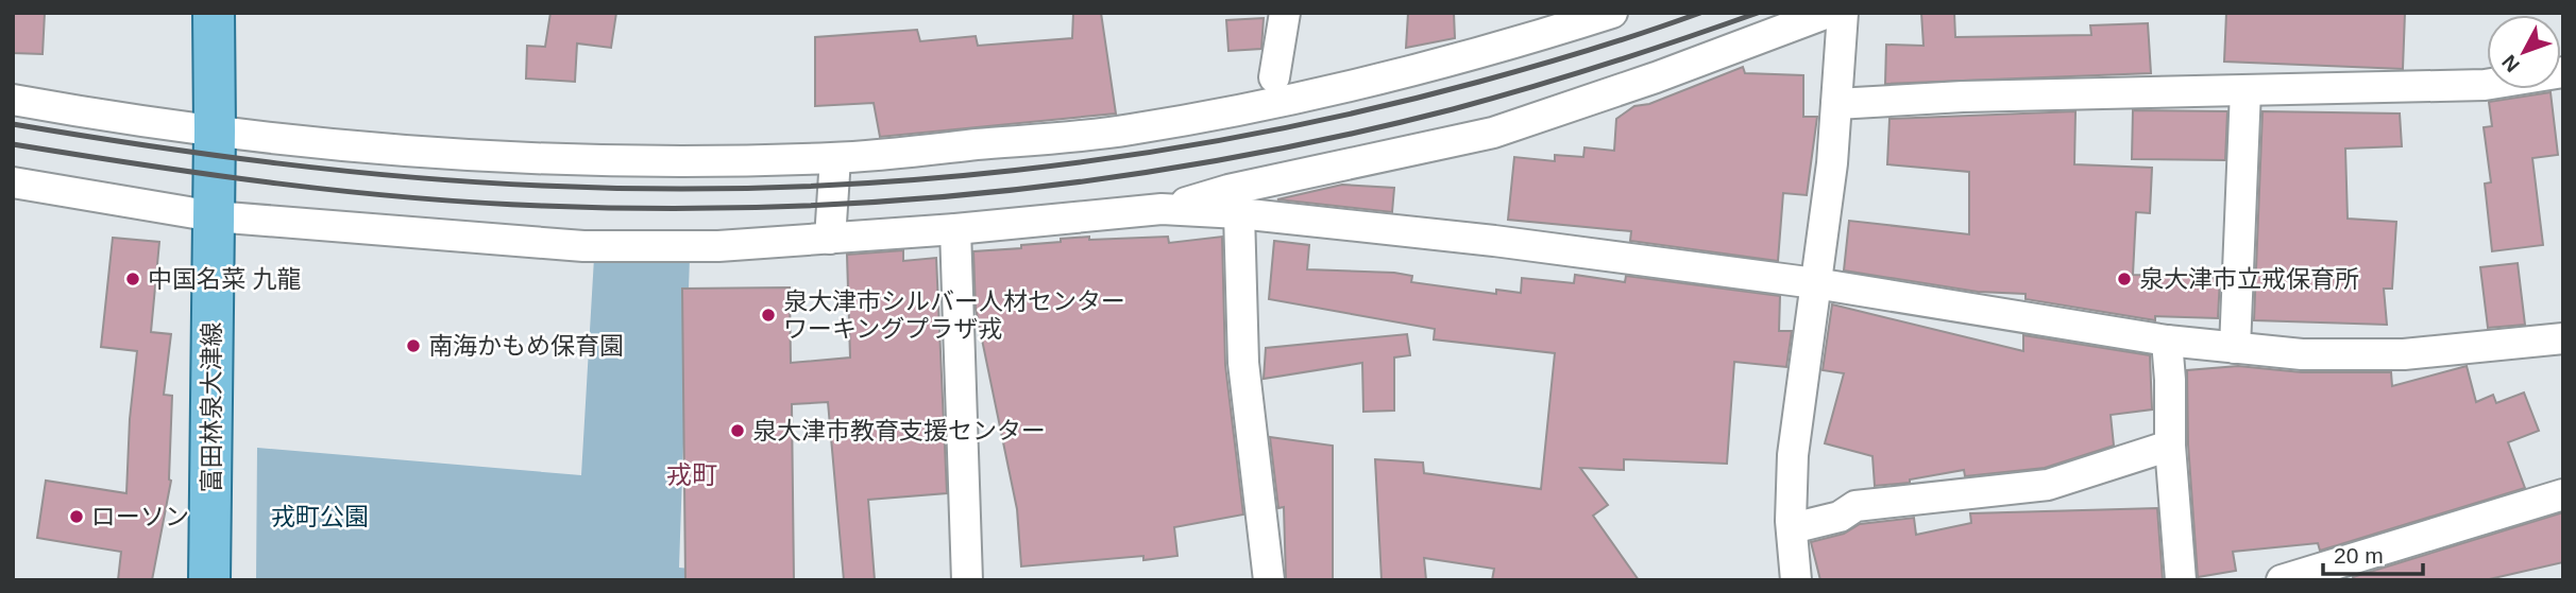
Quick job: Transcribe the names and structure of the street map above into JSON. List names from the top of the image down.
{
  "streets": {
    "main road": ["富田林泉大津線"]
  },
  "districts": ["戎町"],
  "parks": ["戎町公園"],
  "places": [
    "中国名菜 九龍",
    "泉大津市立戒保育所",
    "泉大津市シルバー人材センター ワーキングプラザ戎",
    "南海かもめ保育園",
    "泉大津市教育支援センター",
    "ローソン"
  ],
  "scale_bar": "20 m",
  "north": "bottom left"
}
